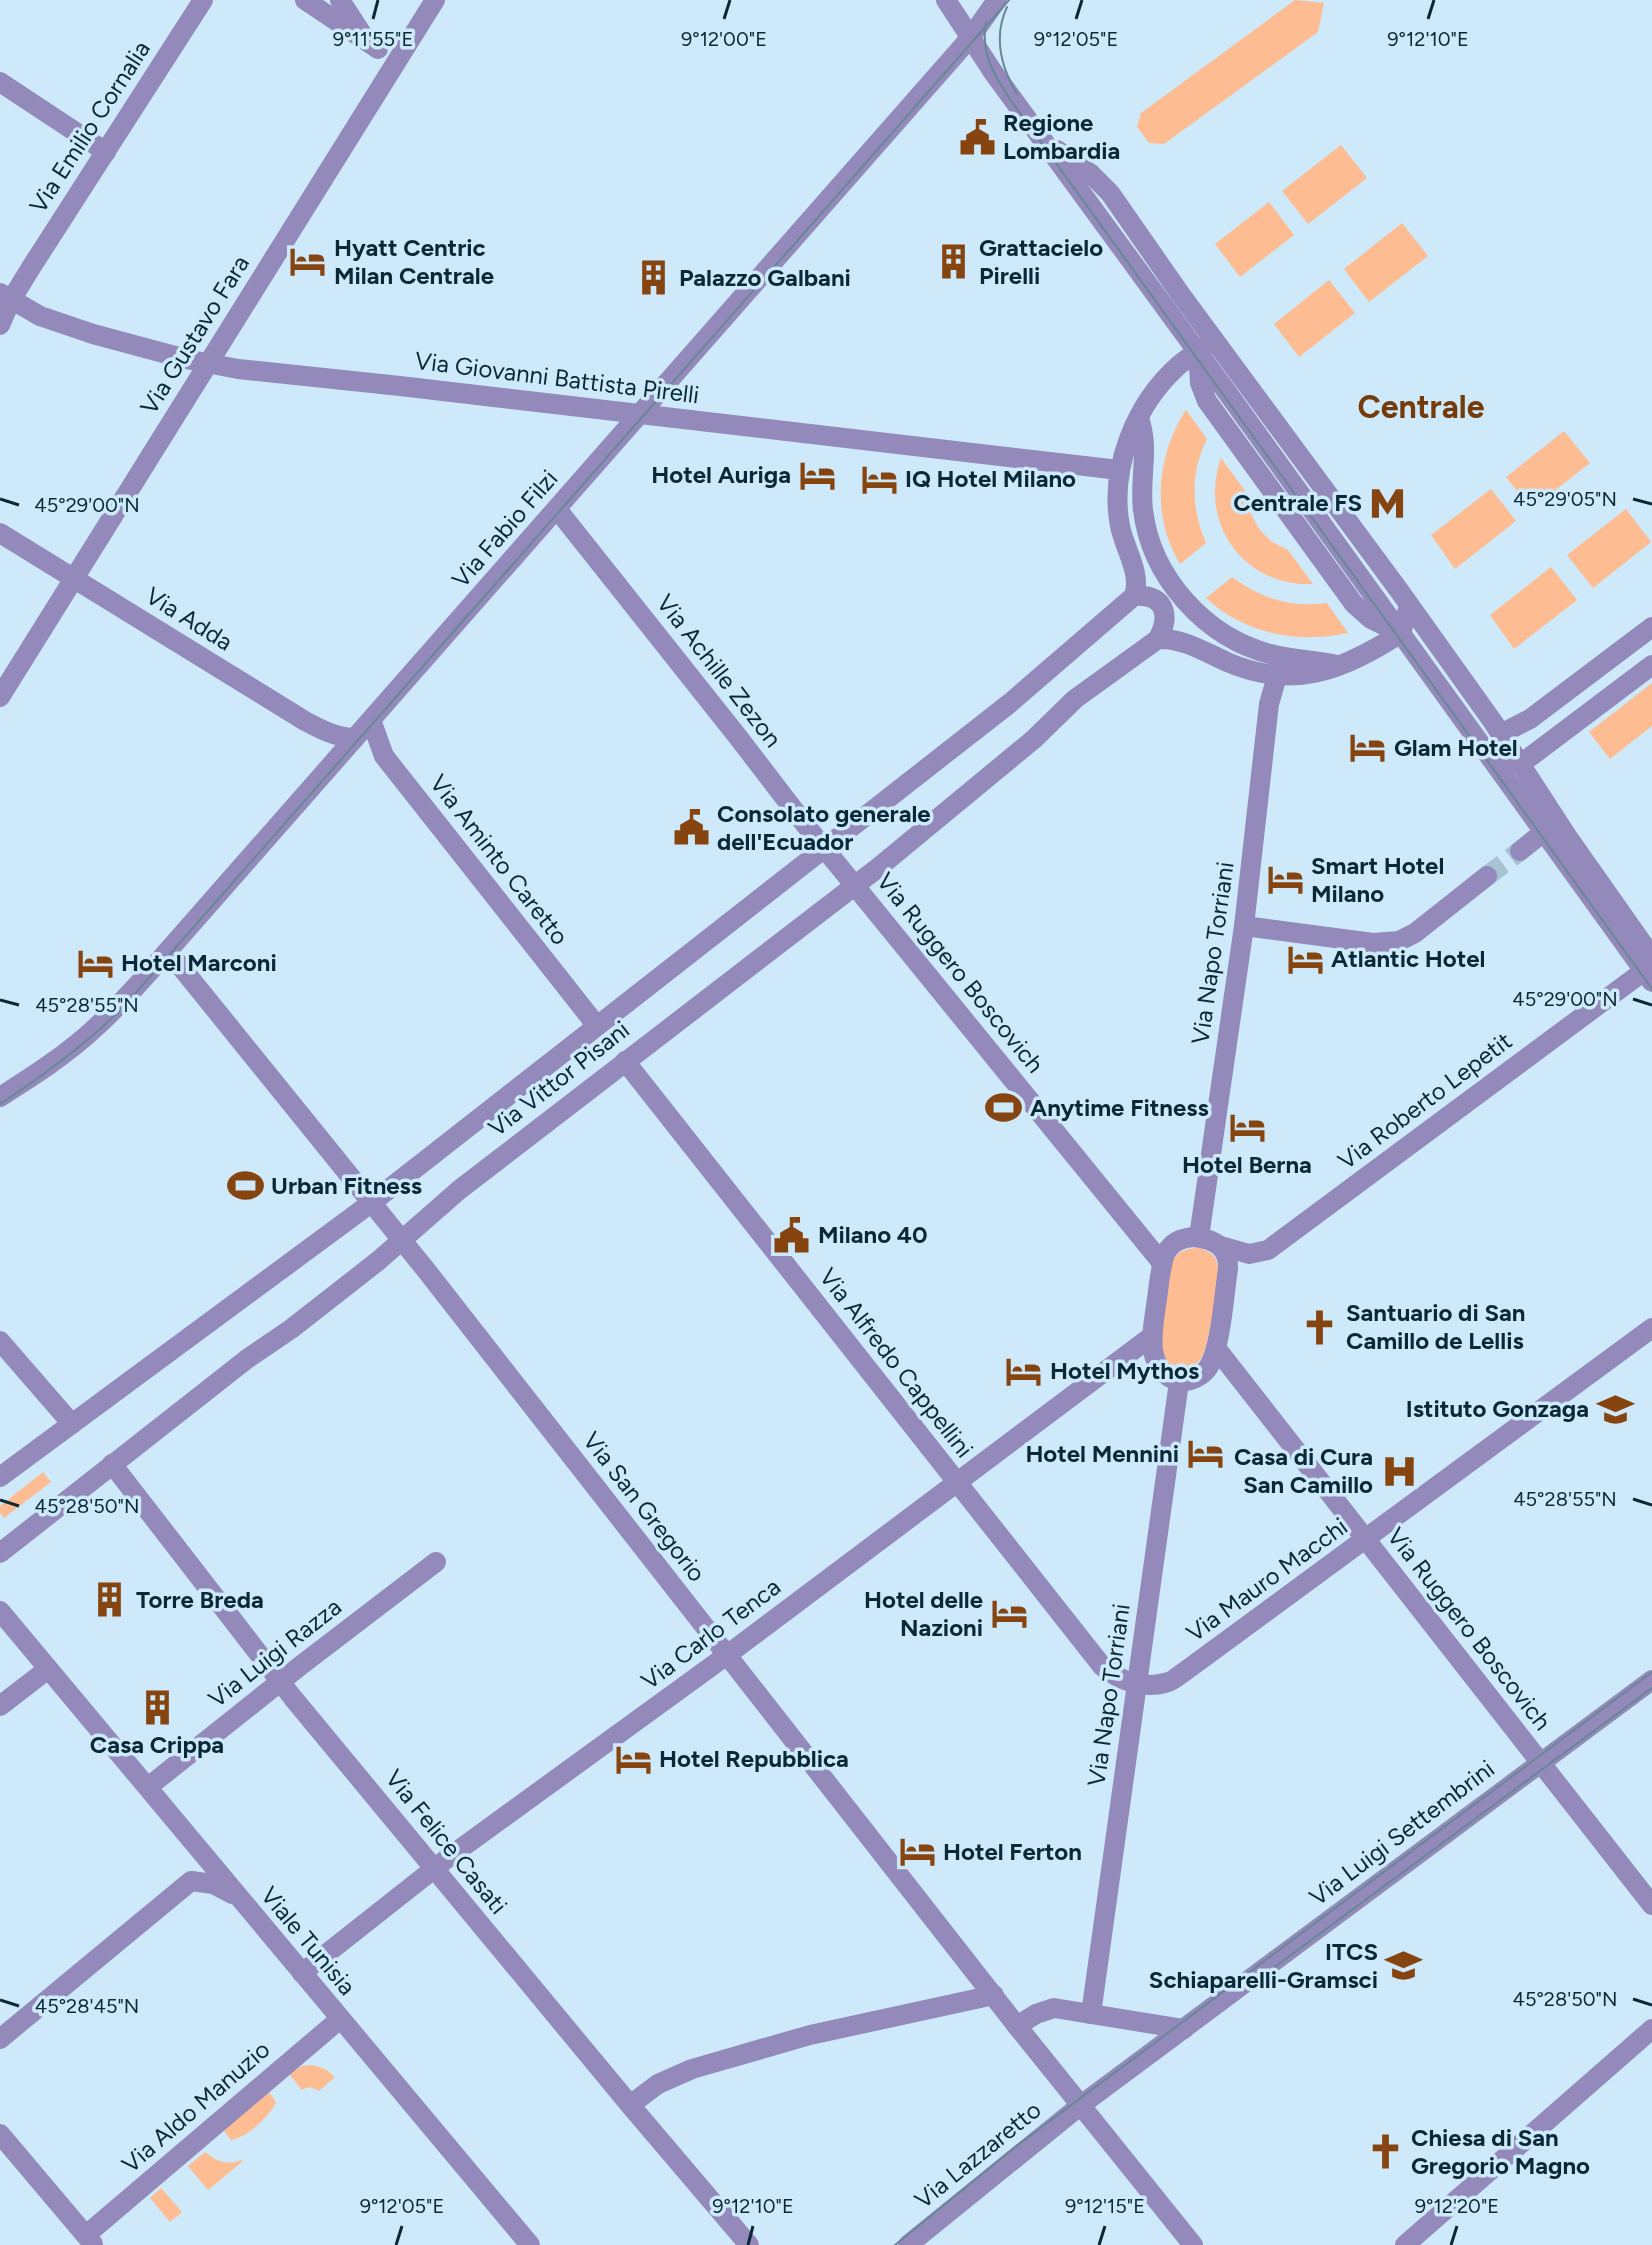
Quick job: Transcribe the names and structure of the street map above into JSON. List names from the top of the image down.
{
  "streets": {
    "street": [
      "Via Emilio Cornalia",
      "Via Gustavo Fara",
      "Via Giovanni Battista Pirelli",
      "Via Fabio Filzi",
      "Via Adda",
      "Via Achille Zezon",
      "Via Aminto Caretto",
      "Via Napo Torriani",
      "Via Ruggero Boscovich",
      "Via Vittor Pisani",
      "Via Roberto Lepetit",
      "Via Alfredo Cappellini",
      "Via San Gregorio",
      "Via Mauro Macchi",
      "Via Carlo Tenca",
      "Via Luigi Razza",
      "Via Luigi Settembrini",
      "Via Felice Casati",
      "Viale Tunisia",
      "Via Aldo Manuzio",
      "Via Lazzaretto"
    ]
  },
  "crossings": [
    ["Via Emilio Cornalia", "Via Giovanni Battista Pirelli"],
    ["Via Gustavo Fara", "Via Giovanni Battista Pirelli"],
    ["Via Gustavo Fara", "Via Adda"],
    ["Via Giovanni Battista Pirelli", "Via Fabio Filzi"],
    ["Via Fabio Filzi", "Via Adda"],
    ["Via Fabio Filzi", "Via Achille Zezon"],
    ["Via Fabio Filzi", "Via Aminto Caretto"],
    ["Via Fabio Filzi", "Via San Gregorio"],
    ["Via Achille Zezon", "Via Ruggero Boscovich"],
    ["Via Achille Zezon", "Via Vittor Pisani"],
    ["Via Aminto Caretto", "Via Vittor Pisani"],
    ["Via Napo Torriani", "Via Roberto Lepetit"],
    ["Via Napo Torriani", "Via Alfredo Cappellini"],
    ["Via Napo Torriani", "Via Mauro Macchi"],
    ["Via Ruggero Boscovich", "Via Vittor Pisani"],
    ["Via Ruggero Boscovich", "Via Mauro Macchi"],
    ["Via Ruggero Boscovich", "Via Luigi Settembrini"],
    ["Via Vittor Pisani", "Via Alfredo Cappellini"],
    ["Via Vittor Pisani", "Via San Gregorio"],
    ["Via Vittor Pisani", "Via Felice Casati"],
    ["Via Alfredo Cappellini", "Via Mauro Macchi"],
    ["Via Alfredo Cappellini", "Via Carlo Tenca"],
    ["Via San Gregorio", "Via Carlo Tenca"],
    ["Via San Gregorio", "Via Luigi Settembrini"],
    ["Via San Gregorio", "Via Lazzaretto"],
    ["Via Carlo Tenca", "Via Felice Casati"],
    ["Via Carlo Tenca", "Viale Tunisia"],
    ["Via Luigi Razza", "Via Felice Casati"],
    ["Via Luigi Razza", "Viale Tunisia"],
    ["Via Luigi Settembrini", "Via Lazzaretto"],
    ["Viale Tunisia", "Via Aldo Manuzio"]
  ],
  "districts": ["Centrale"],
  "places": {
    "public building": ["Regione Lombardia", "Consolato generale dell'Ecuador", "Milano 40"],
    "hotel": [
      "Hyatt Centric Milan Centrale",
      "Hotel Auriga",
      "IQ Hotel Milano",
      "Glam Hotel",
      "Smart Hotel Milano",
      "Atlantic Hotel",
      "Hotel Marconi",
      "Hotel Berna",
      "Hotel Mythos",
      "Hotel Mennini",
      "Hotel delle Nazioni",
      "Hotel Repubblica",
      "Hotel Ferton"
    ],
    "building": [
      "Grattacielo Pirelli",
      "Palazzo Galbani",
      "Torre Breda",
      "Casa Crippa"
    ],
    "metro station": ["Centrale FS"],
    "sports": ["Anytime Fitness", "Urban Fitness"],
    "church": ["Santuario di San Camillo de Lellis", "Chiesa di San Gregorio Magno"],
    "school or university": ["Istituto Gonzaga", "ITCS Schiaparelli-Gramsci"],
    "hospital": ["Casa di Cura San Camillo"]
  },
  "coordinates": [
    "9°11'55\"E",
    "9°12'00\"E",
    "9°12'05\"E",
    "9°12'10\"E",
    "45°29'05\"N",
    "45°29'00\"N",
    "45°28'55\"N",
    "45°28'50\"N",
    "45°28'45\"N",
    "9°12'15\"E",
    "9°12'20\"E"
  ]
}
